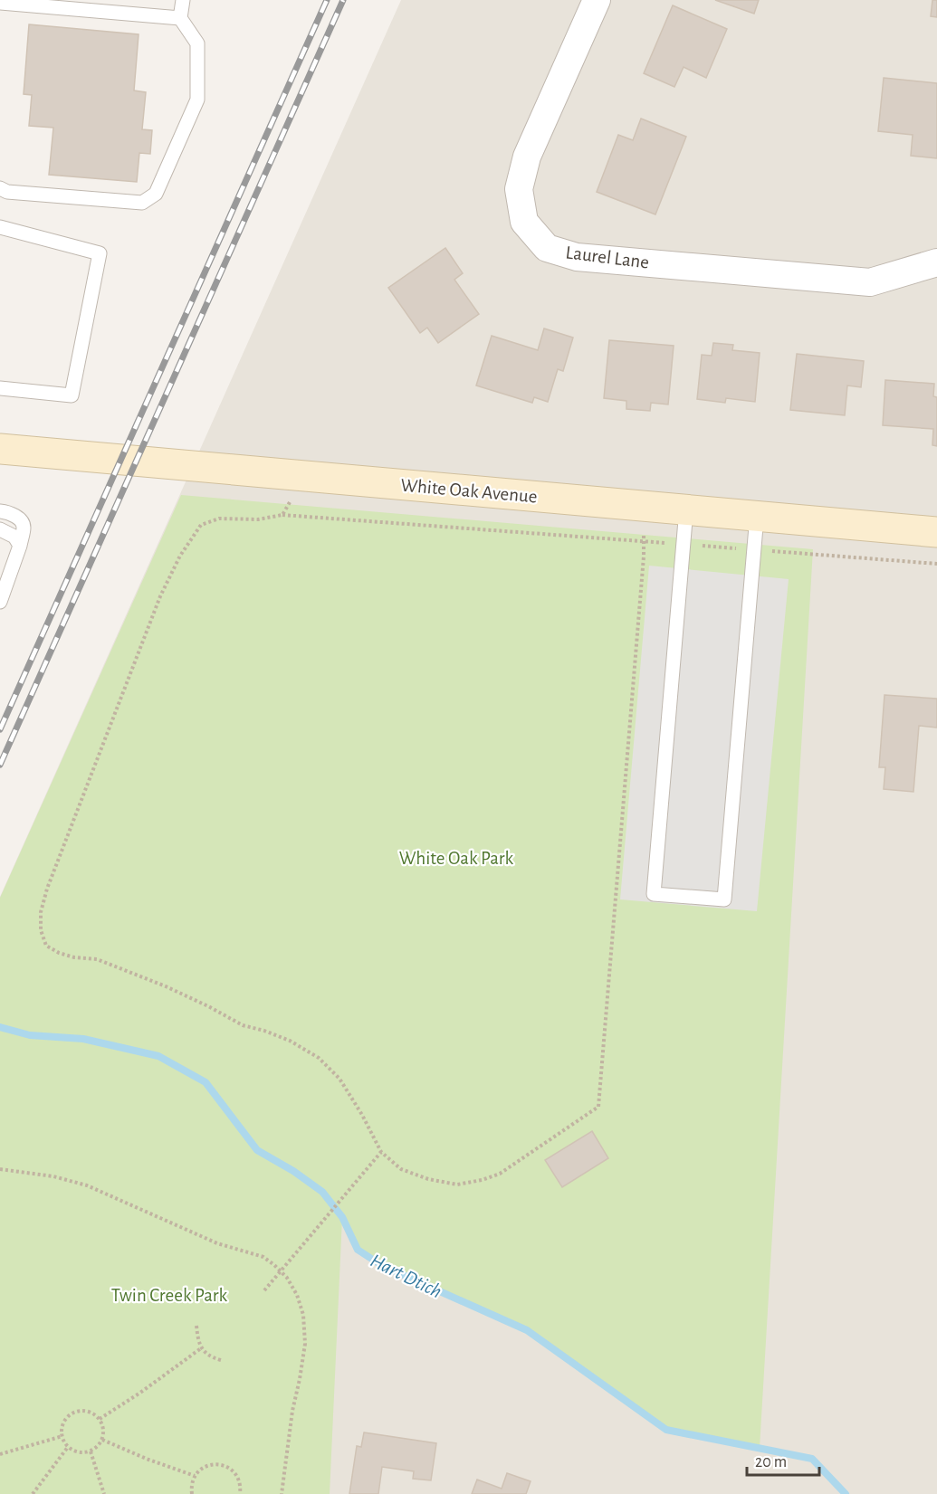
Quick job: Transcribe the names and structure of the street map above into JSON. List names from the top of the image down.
{
  "streets": {
    "street": ["Laurel Lane", "White Oak Avenue"]
  },
  "water": ["Hart Dtich"],
  "parks": ["White Oak Park", "Twin Creek Park"],
  "scale_bar": "20 m"
}
